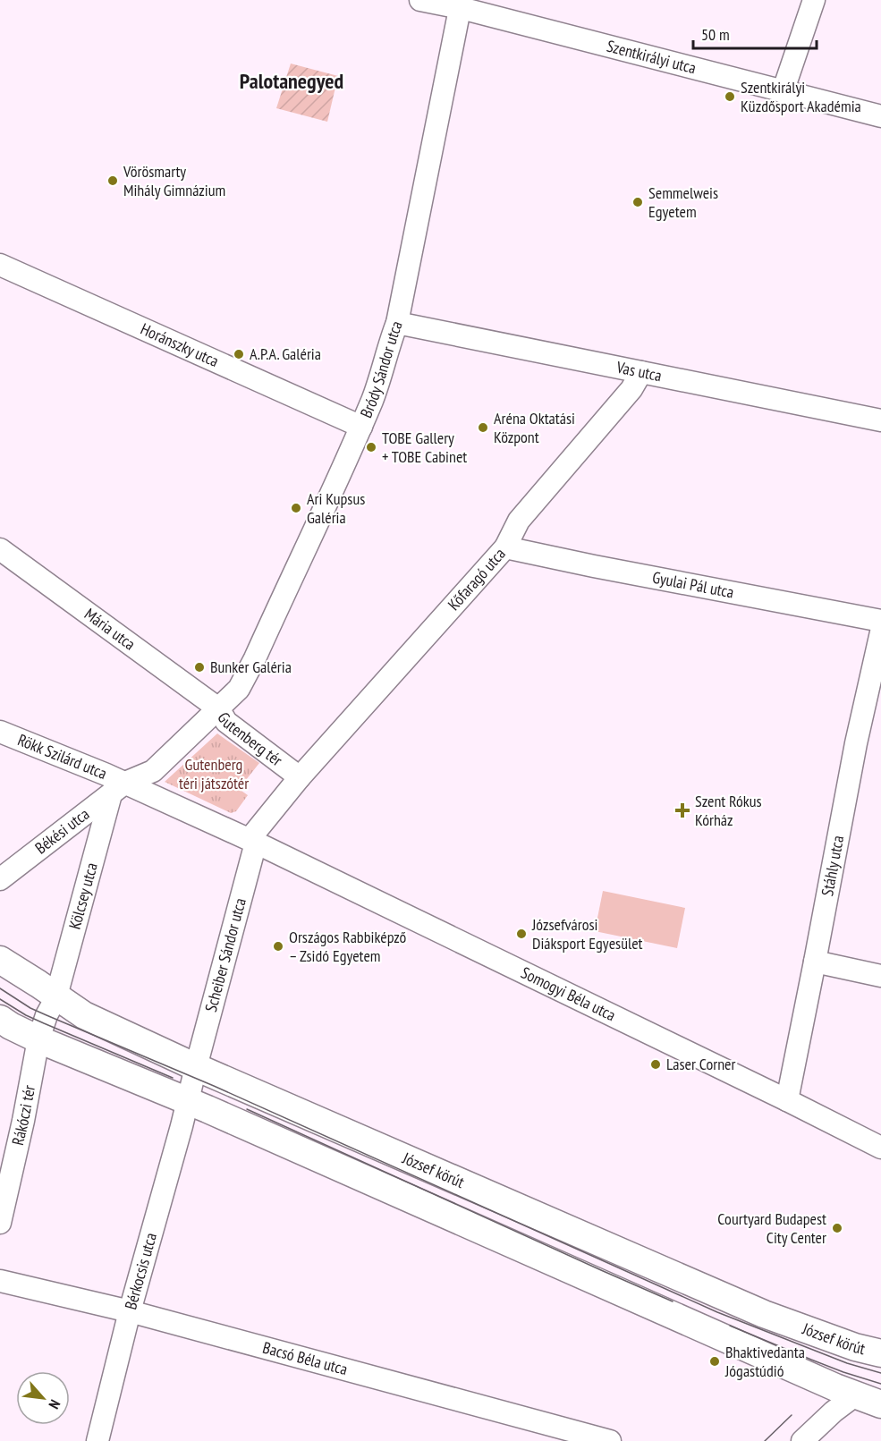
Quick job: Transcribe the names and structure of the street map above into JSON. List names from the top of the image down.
{
  "streets": {
    "main road": ["József körút"],
    "street": [
      "Szentkirályi utca",
      "Horánszky utca",
      "Bródy Sándor utca",
      "Vas utca",
      "Kőfaragó utca",
      "Gyulai Pál utca",
      "Mária utca",
      "Gutenberg tér",
      "Rökk Szilárd utca",
      "Békési utca",
      "Stáhly utca",
      "Kölcsey utca",
      "Scheiber Sándor utca",
      "Somogyi Béla utca",
      "Rákóczi tér",
      "Bérkocsis utca",
      "Bacsó Béla utca"
    ]
  },
  "crossings": [
    ["Szentkirályi utca", "Bródy Sándor utca"],
    ["Horánszky utca", "Bródy Sándor utca"],
    ["Bródy Sándor utca", "Vas utca"],
    ["Bródy Sándor utca", "Mária utca"],
    ["Bródy Sándor utca", "Gutenberg tér"],
    ["Vas utca", "Kőfaragó utca"],
    ["Kőfaragó utca", "Gyulai Pál utca"],
    ["Kőfaragó utca", "Gutenberg tér"],
    ["Mária utca", "Gutenberg tér"],
    ["Gutenberg tér", "Rökk Szilárd utca"],
    ["Gutenberg tér", "Békési utca"],
    ["Gutenberg tér", "Kölcsey utca"],
    ["Gutenberg tér", "Scheiber Sándor utca"],
    ["Gutenberg tér", "Somogyi Béla utca"],
    ["Rökk Szilárd utca", "Békési utca"],
    ["Rökk Szilárd utca", "Kölcsey utca"],
    ["Békési utca", "Kölcsey utca"],
    ["Stáhly utca", "Somogyi Béla utca"],
    ["Kölcsey utca", "Rákóczi tér"],
    ["Kölcsey utca", "József körút"],
    ["Scheiber Sándor utca", "Somogyi Béla utca"],
    ["Scheiber Sándor utca", "József körút"],
    ["Scheiber Sándor utca", "Bérkocsis utca"],
    ["Bérkocsis utca", "Bacsó Béla utca"]
  ],
  "districts": ["Palotanegyed"],
  "parks": ["Gutenberg téri játszótér"],
  "places": {
    "other": [
      "Szentkirályi Küzdősport Akadémia",
      "Vörösmarty Mihály Gimnázium",
      "Semmelweis Egyetem",
      "A.P.A. Galéria",
      "Aréna Oktatási Központ",
      "TOBE Gallery + TOBE Cabinet",
      "Ari Kupsus Galéria",
      "Bunker Galéria",
      "Józsefvárosi Diáksport Egyesület",
      "Országos Rabbiképző – Zsidó Egyetem",
      "Laser Corner",
      "Courtyard Budapest City Center",
      "Bhaktivedanta Jógastúdió"
    ],
    "health": ["Szent Rókus Kórház"]
  },
  "scale_bar": "50 m",
  "north": "bottom right"
}
